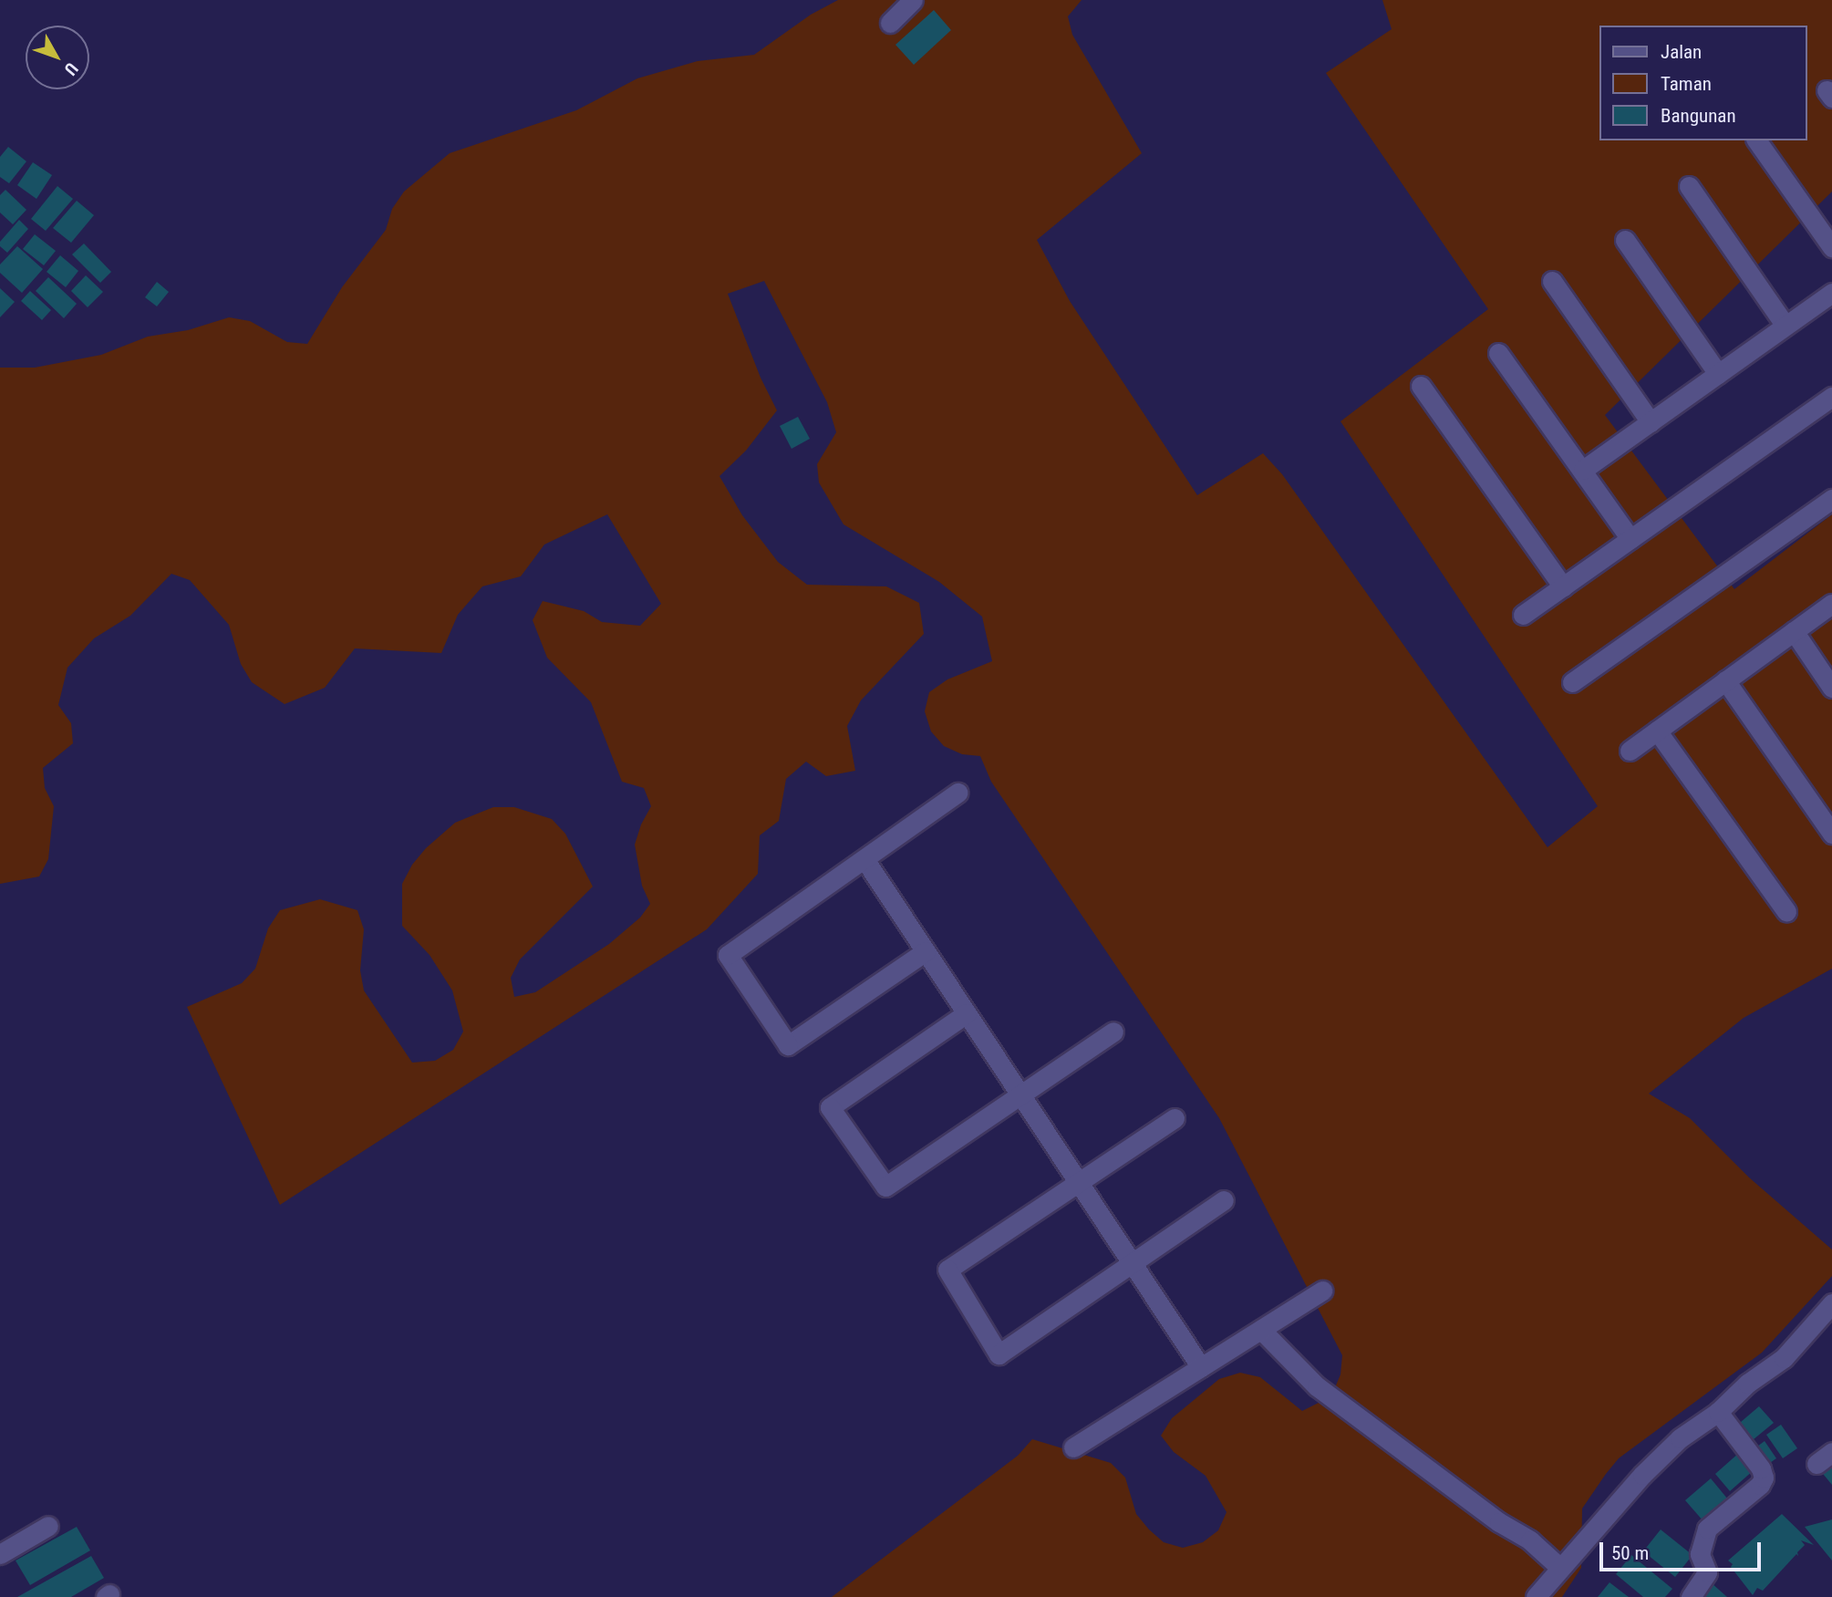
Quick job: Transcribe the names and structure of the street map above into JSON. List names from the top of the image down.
{
  "legend": ["Jalan", "Taman", "Bangunan"],
  "scale_bar": "50 m",
  "north": "bottom right"
}
